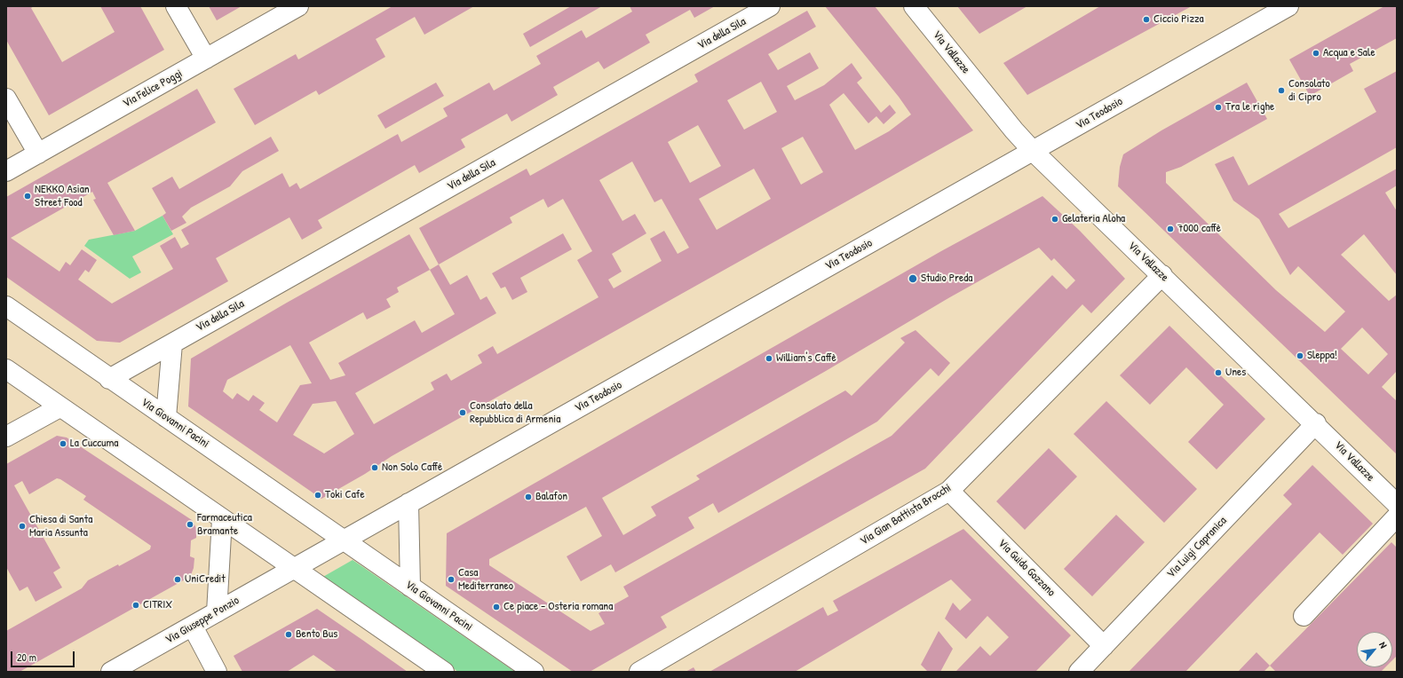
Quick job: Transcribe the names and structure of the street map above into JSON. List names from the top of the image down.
{
  "streets": {
    "street": [
      "Via della Sila",
      "Via Vallazze",
      "Via Felice Poggi",
      "Via Teodosio",
      "Via Giovanni Pacini",
      "Via Gian Battista Brocchi",
      "Via Luigi Capranica",
      "Via Guido Gozzano",
      "Via Giuseppe Ponzio"
    ]
  },
  "crossings": [
    ["Via della Sila", "Via Giovanni Pacini"],
    ["Via Vallazze", "Via Teodosio"],
    ["Via Vallazze", "Via Gian Battista Brocchi"],
    ["Via Vallazze", "Via Luigi Capranica"],
    ["Via Teodosio", "Via Giovanni Pacini"],
    ["Via Gian Battista Brocchi", "Via Guido Gozzano"],
    ["Via Luigi Capranica", "Via Guido Gozzano"]
  ],
  "places": [
    "Ciccio Pizza",
    "Acqua e Sale",
    "Consolato di Cipro",
    "Tra le righe",
    "NEKKO Asian Street Food",
    "Gelateria Aloha",
    "7000 caffè",
    "Studio Preda",
    "Sleppa!",
    "William's Caffè",
    "Unes",
    "Consolato della Repubblica di Armenia",
    "La Cuccuma",
    "Non Solo Caffé",
    "Toki Cafe",
    "Balafon",
    "Farmaceutica Bramante",
    "Chiesa di Santa Maria Assunta",
    "UniCredit",
    "Casa Mediterraneo",
    "CITRIX",
    "Ce piace - Osteria romana",
    "Bento Bus"
  ],
  "scale_bar": "20 m",
  "north": "top right"
}
